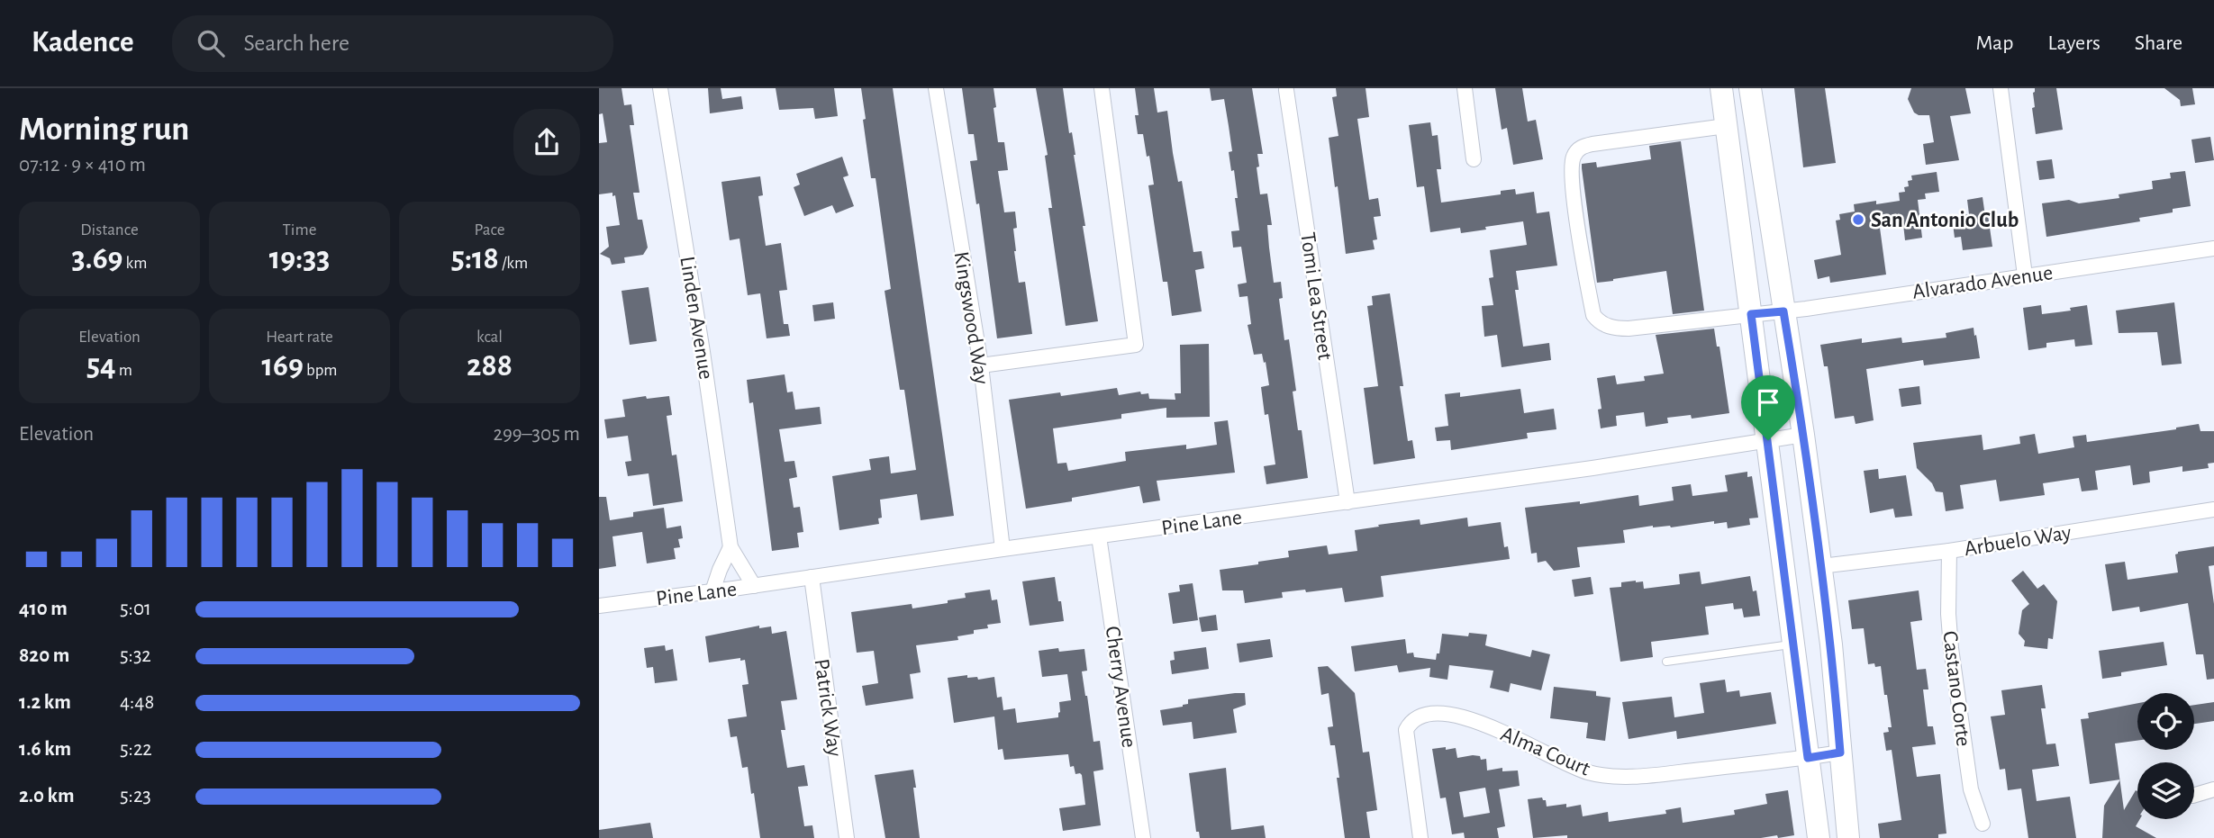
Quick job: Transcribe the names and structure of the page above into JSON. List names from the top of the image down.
{
  "streets": {
    "street": [
      "Alvarado Avenue",
      "Tomi Lea Street",
      "Linden Avenue",
      "Kingswood Way",
      "Pine Lane",
      "Arbuelo Way",
      "Cherry Avenue",
      "Castano Corte",
      "Patrick Way",
      "Alma Court"
    ]
  },
  "crossings": [
    ["Tomi Lea Street", "Pine Lane"],
    ["Linden Avenue", "Pine Lane"],
    ["Kingswood Way", "Pine Lane"],
    ["Pine Lane", "Cherry Avenue"],
    ["Pine Lane", "Patrick Way"],
    ["Arbuelo Way", "Castano Corte"]
  ],
  "places": ["San Antonio Club"],
  "page": {
    "header": "Kadence",
    "search": "Search here",
    "nav": ["Map", "Layers", "Share"],
    "heading": ["Morning run", "07:12 · 9 × 410 m"],
    "stats": [
      ["Distance", "3.69 km"],
      ["Time", "19:33"],
      ["Pace", "5:18 /km"],
      ["Elevation", "54 m"],
      ["Heart rate", "169 bpm"],
      ["kcal", "288"]
    ],
    "chart": ["Elevation", "299–305 m"],
    "list": [
      {
        "name": "410 m",
        "note": "5:01"
      },
      {
        "name": "820 m",
        "note": "5:32"
      },
      {
        "name": "1.2 km",
        "note": "4:48"
      },
      {
        "name": "1.6 km",
        "note": "5:22"
      },
      {
        "name": "2.0 km",
        "note": "5:23"
      }
    ]
  }
}
